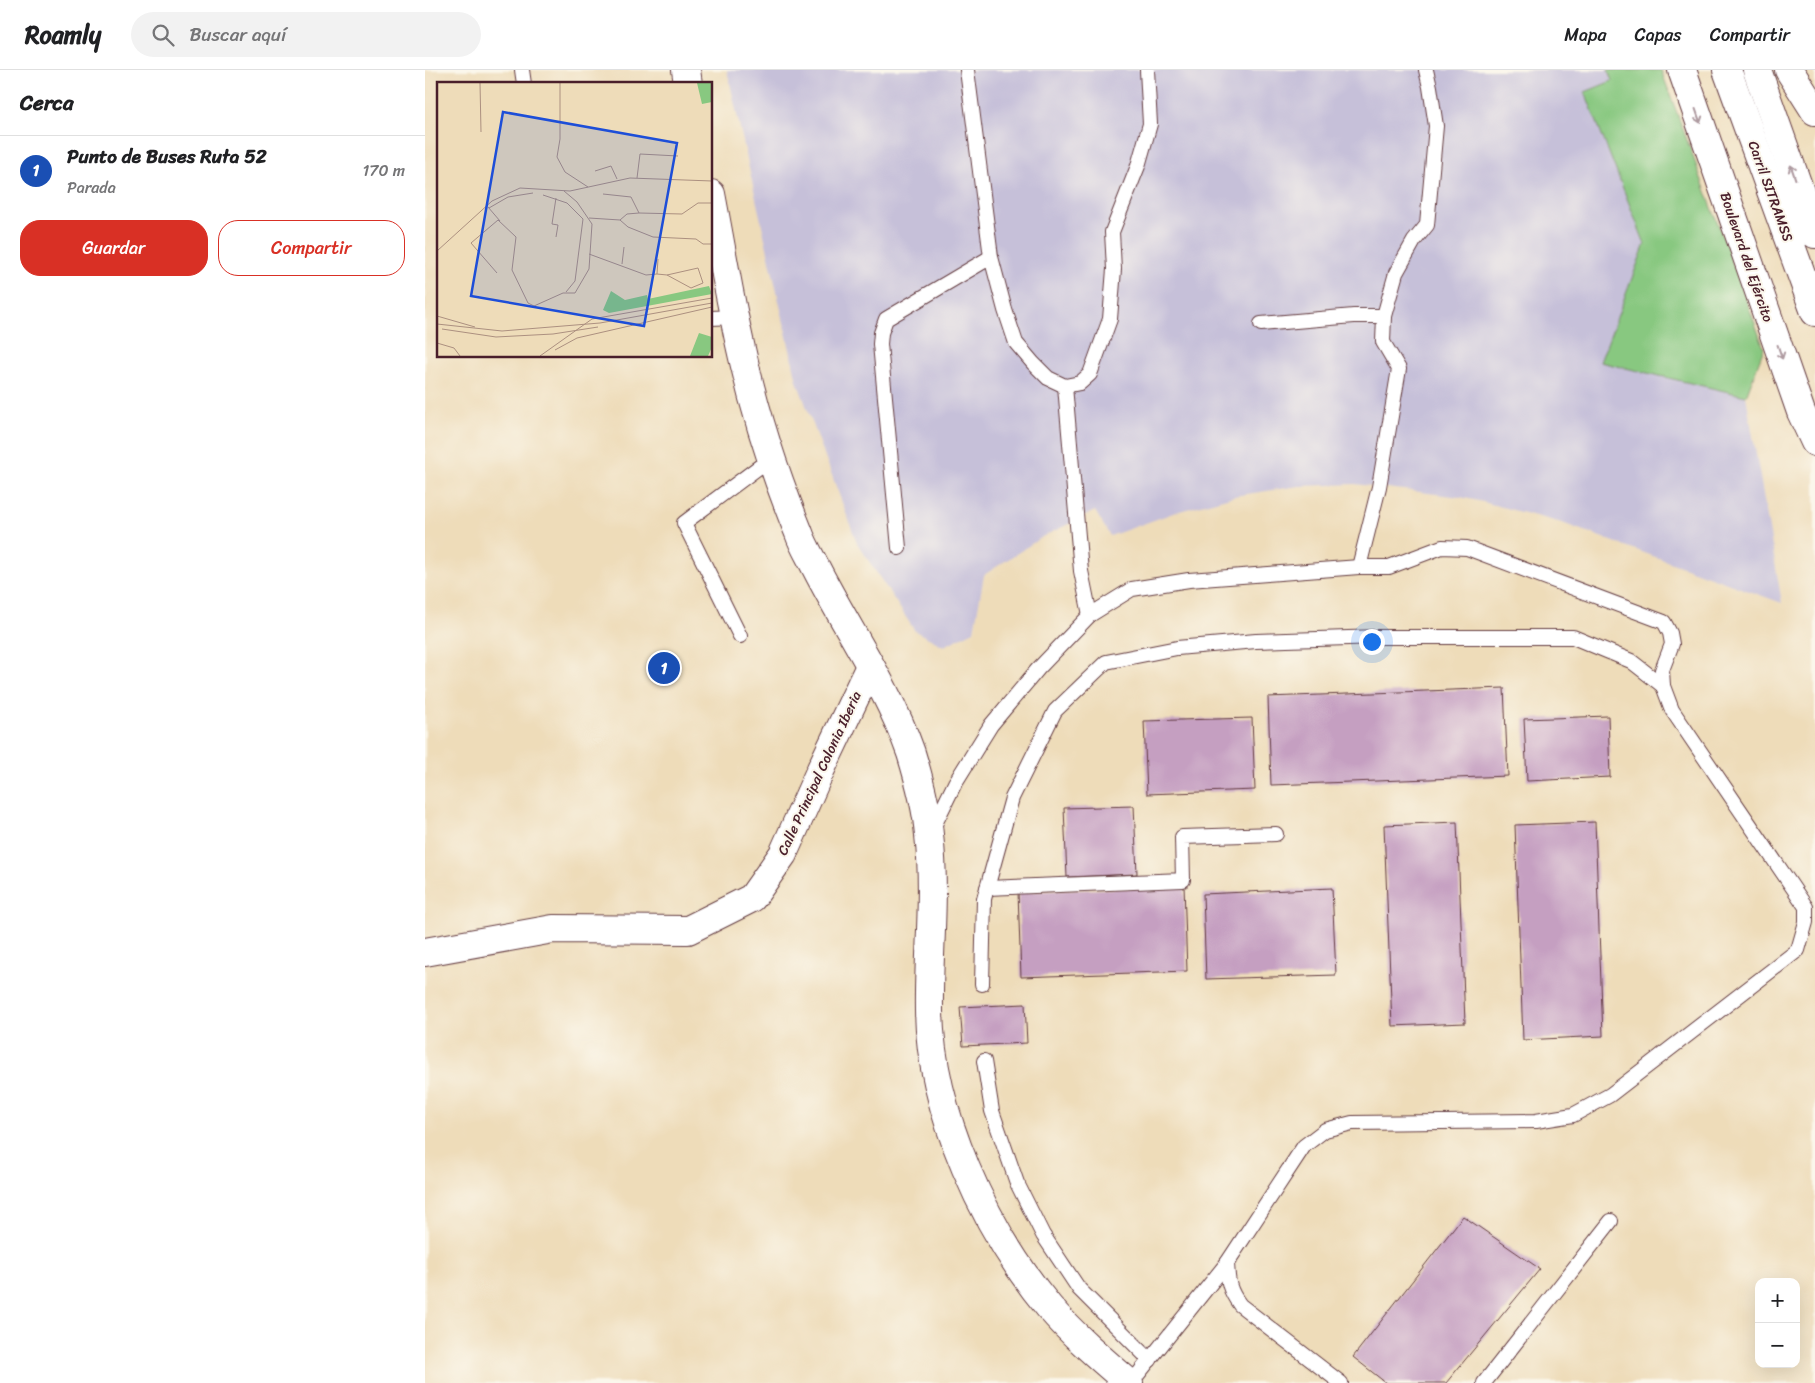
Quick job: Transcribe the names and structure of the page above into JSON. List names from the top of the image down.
{
  "streets": {
    "main road": ["Carril SITRAMSS", "Boulevard del Ejército", "Calle Principal Colonia Iberia"]
  },
  "page": {
    "header": "Roamly",
    "search": "Buscar aquí",
    "nav": ["Mapa", "Capas", "Compartir"],
    "heading": "Cerca",
    "list": [
      {
        "mark": "1",
        "name": "Punto de Buses Ruta 52",
        "note": "Parada",
        "value": "170 m"
      }
    ],
    "buttons": ["Guardar", "Compartir"],
    "pins": "1",
    "map_buttons": ["+", "−"]
  }
}
